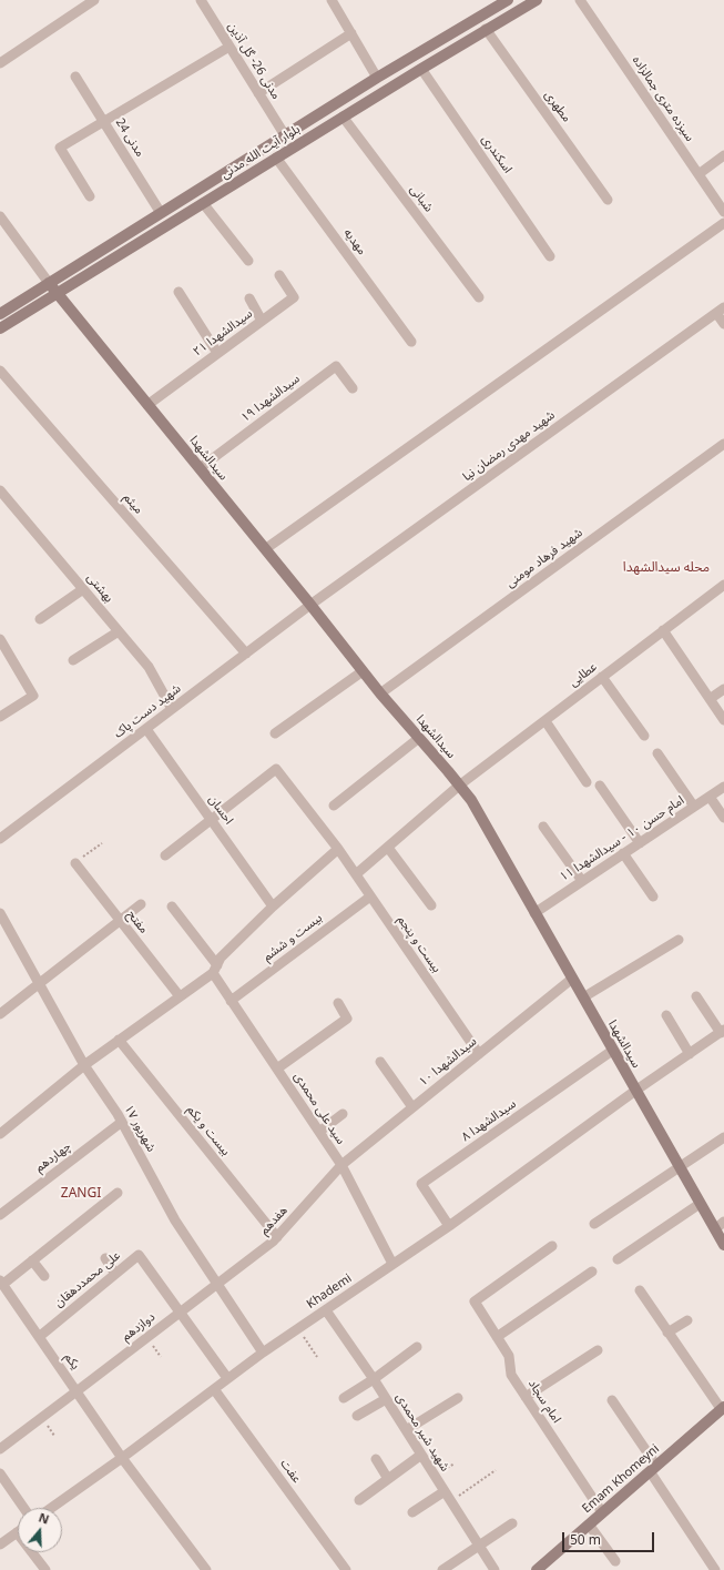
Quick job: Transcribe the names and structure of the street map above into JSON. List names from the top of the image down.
{
  "streets": {
    "main road": ["بلوار آیت الله مدنی", "سیدالشهدا", "Emam Khomeyni"],
    "street": [
      "مدنی 26- گل آذین",
      "سیزده متری جمالزاده",
      "مطهری",
      "مدنی 24",
      "اسکندری",
      "شبانی",
      "مهدیه",
      "سیدالشهدا ۲۱",
      "سیدالشهدا ۱۹",
      "شهید مهدی رمضان نیا",
      "میثم",
      "شهید فرهاد مومنی",
      "بهشتی",
      "عطایی",
      "شهید دست پاک",
      "احسان",
      "امام حسن ۱۰ - سیدالشهدا ۱۱",
      "مفتح",
      "بیست و ششم",
      "بیست و پنجم",
      "سیدالشهدا ۱۰",
      "سید علی محمدی",
      "سیدالشهدا ۸",
      "۱۷ شهریور",
      "بیست و یکم",
      "چهاردهم",
      "هفدهم",
      "علی محمددهقان",
      "Khademi",
      "دوازدهم",
      "یکم",
      "امام سجاد",
      "شهید شیر محمدی",
      "عفت"
    ]
  },
  "crossings": [
    ["مدنی 26- گل آذین", "بلوار آیت الله مدنی"],
    ["مطهری", "بلوار آیت الله مدنی"],
    ["مدنی 24", "بلوار آیت الله مدنی"],
    ["بلوار آیت الله مدنی", "اسکندری"],
    ["بلوار آیت الله مدنی", "شبانی"],
    ["بلوار آیت الله مدنی", "مهدیه"],
    ["بلوار آیت الله مدنی", "سیدالشهدا"],
    ["سیدالشهدا ۲۱", "سیدالشهدا"],
    ["سیدالشهدا ۱۹", "سیدالشهدا"],
    ["شهید مهدی رمضان نیا", "سیدالشهدا"],
    ["شهید مهدی رمضان نیا", "شهید دست پاک"],
    ["سیدالشهدا", "شهید فرهاد مومنی"],
    ["سیدالشهدا", "عطایی"],
    ["سیدالشهدا", "شهید دست پاک"],
    ["سیدالشهدا", "امام حسن ۱۰ - سیدالشهدا ۱۱"],
    ["سیدالشهدا", "سیدالشهدا ۱۰"],
    ["سیدالشهدا", "سیدالشهدا ۸"],
    ["سیدالشهدا", "Khademi"],
    ["میثم", "شهید دست پاک"],
    ["بهشتی", "شهید دست پاک"],
    ["عطایی", "بیست و پنجم"],
    ["شهید دست پاک", "احسان"],
    ["احسان", "بیست و پنجم"],
    ["بیست و ششم", "بیست و پنجم"],
    ["بیست و ششم", "سید علی محمدی"],
    ["بیست و پنجم", "سیدالشهدا ۱۰"],
    ["سیدالشهدا ۱۰", "سید علی محمدی"],
    ["سیدالشهدا ۱۰", "هفدهم"],
    ["سید علی محمدی", "هفدهم"],
    ["سید علی محمدی", "Khademi"],
    ["سیدالشهدا ۸", "Khademi"],
    ["۱۷ شهریور", "چهاردهم"],
    ["۱۷ شهریور", "هفدهم"],
    ["۱۷ شهریور", "Khademi"],
    ["۱۷ شهریور", "دوازدهم"],
    ["بیست و یکم", "هفدهم"],
    ["هفدهم", "دوازدهم"],
    ["علی محمددهقان", "دوازدهم"],
    ["علی محمددهقان", "یکم"],
    ["Khademi", "یکم"],
    ["Khademi", "شهید شیر محمدی"],
    ["Khademi", "عفت"],
    ["دوازدهم", "یکم"],
    ["امام سجاد", "Emam Khomeyni"]
  ],
  "districts": ["محله سیدالشهدا", "ZANGI"],
  "scale_bar": "50 m",
  "north": "top"
}
